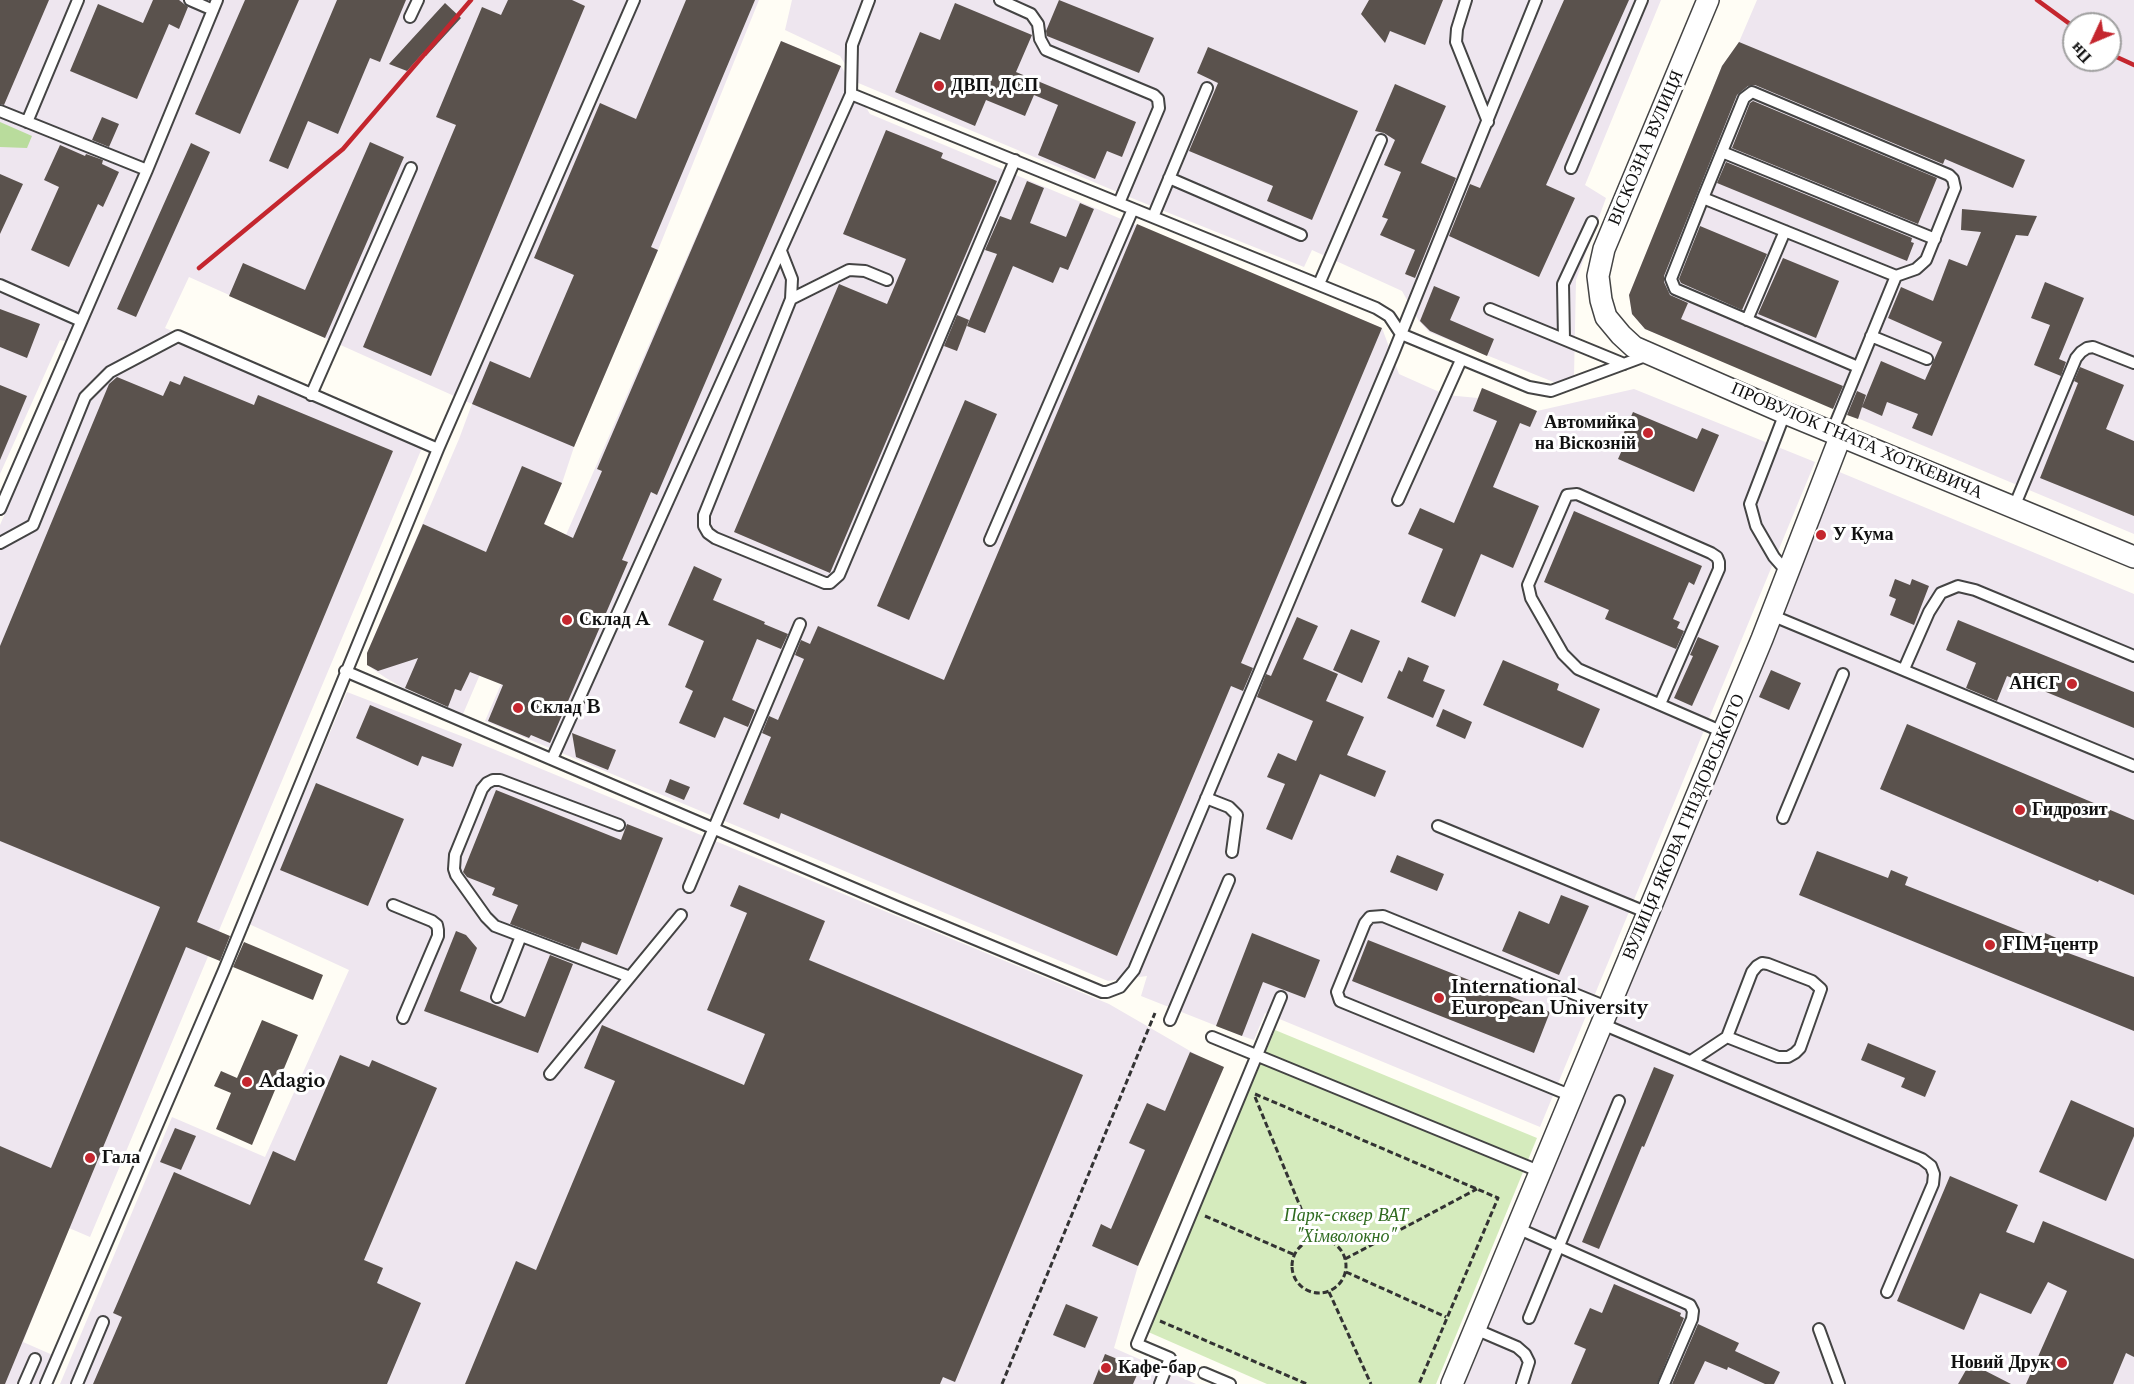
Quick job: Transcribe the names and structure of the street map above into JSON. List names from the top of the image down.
{
  "streets": {
    "street": ["ВІСКОЗНА ВУЛИЦЯ", "ПРОВУЛОК ГНАТА ХОТКЕВИЧА", "ВУЛИЦЯ ЯКОВА ГНІЗДОВСЬКОГО"]
  },
  "crossings": [
    ["ВІСКОЗНА ВУЛИЦЯ", "ПРОВУЛОК ГНАТА ХОТКЕВИЧА"],
    ["ПРОВУЛОК ГНАТА ХОТКЕВИЧА", "ВУЛИЦЯ ЯКОВА ГНІЗДОВСЬКОГО"]
  ],
  "parks": ["Парк-сквер ВАТ \"Хімволокно\""],
  "places": [
    "ДВП, ДСП",
    "Автомийка на Віскозній",
    "У Кума",
    "Склад A",
    "АНЄГ",
    "Склад B",
    "Гидрозит",
    "FIM-центр",
    "International European University",
    "Adagio",
    "Гала",
    "Новий Друк",
    "Кафе-бар"
  ],
  "north": "bottom left"
}
